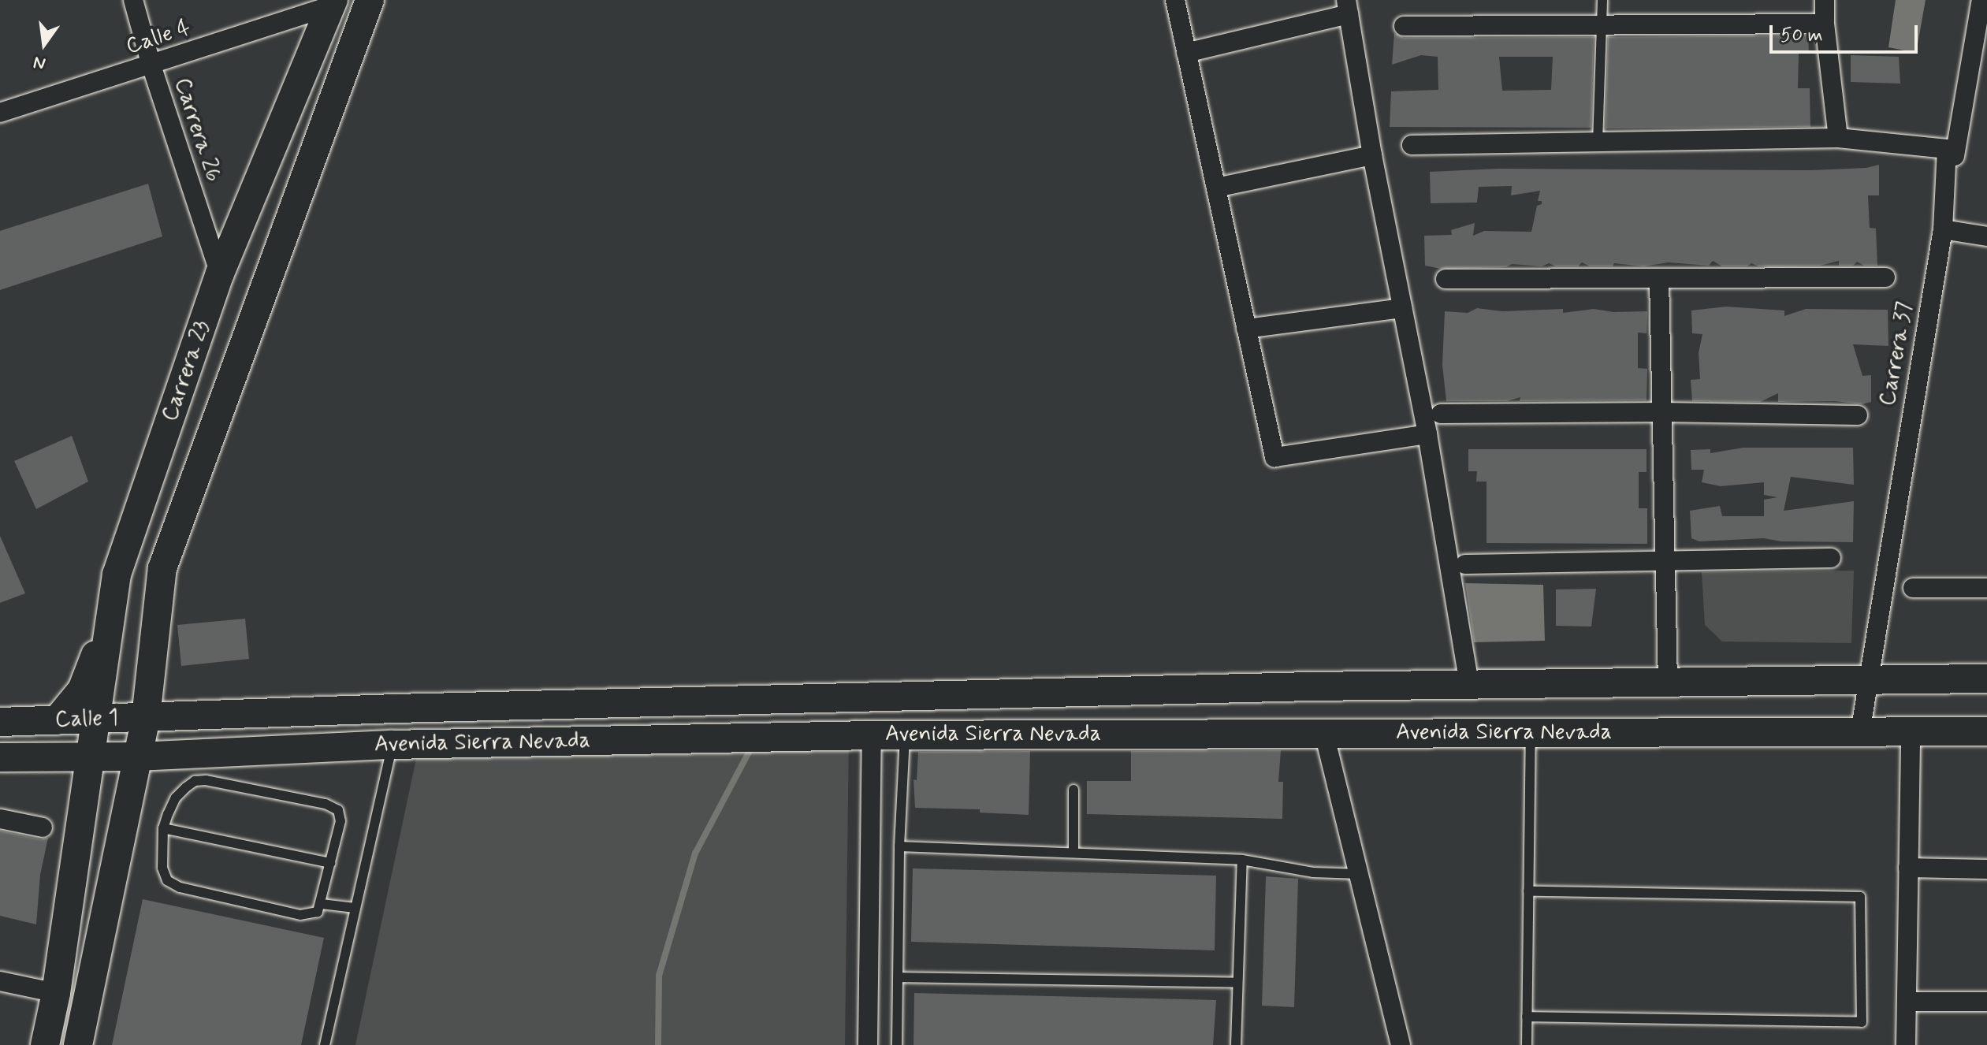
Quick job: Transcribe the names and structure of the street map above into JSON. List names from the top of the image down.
{
  "streets": {
    "main road": ["Carrera 23", "Calle 1", "Avenida Sierra Nevada"],
    "street": ["Calle 4", "Carrera 26", "Carrera 37"]
  },
  "crossings": [
    ["Calle 4", "Carrera 26"],
    ["Calle 4", "Carrera 23"],
    ["Carrera 26", "Carrera 23"],
    ["Carrera 37", "Avenida Sierra Nevada"],
    ["Carrera 23", "Calle 1"],
    ["Carrera 23", "Avenida Sierra Nevada"],
    ["Calle 1", "Avenida Sierra Nevada"]
  ],
  "scale_bar": "50 m",
  "north": "bottom"
}
